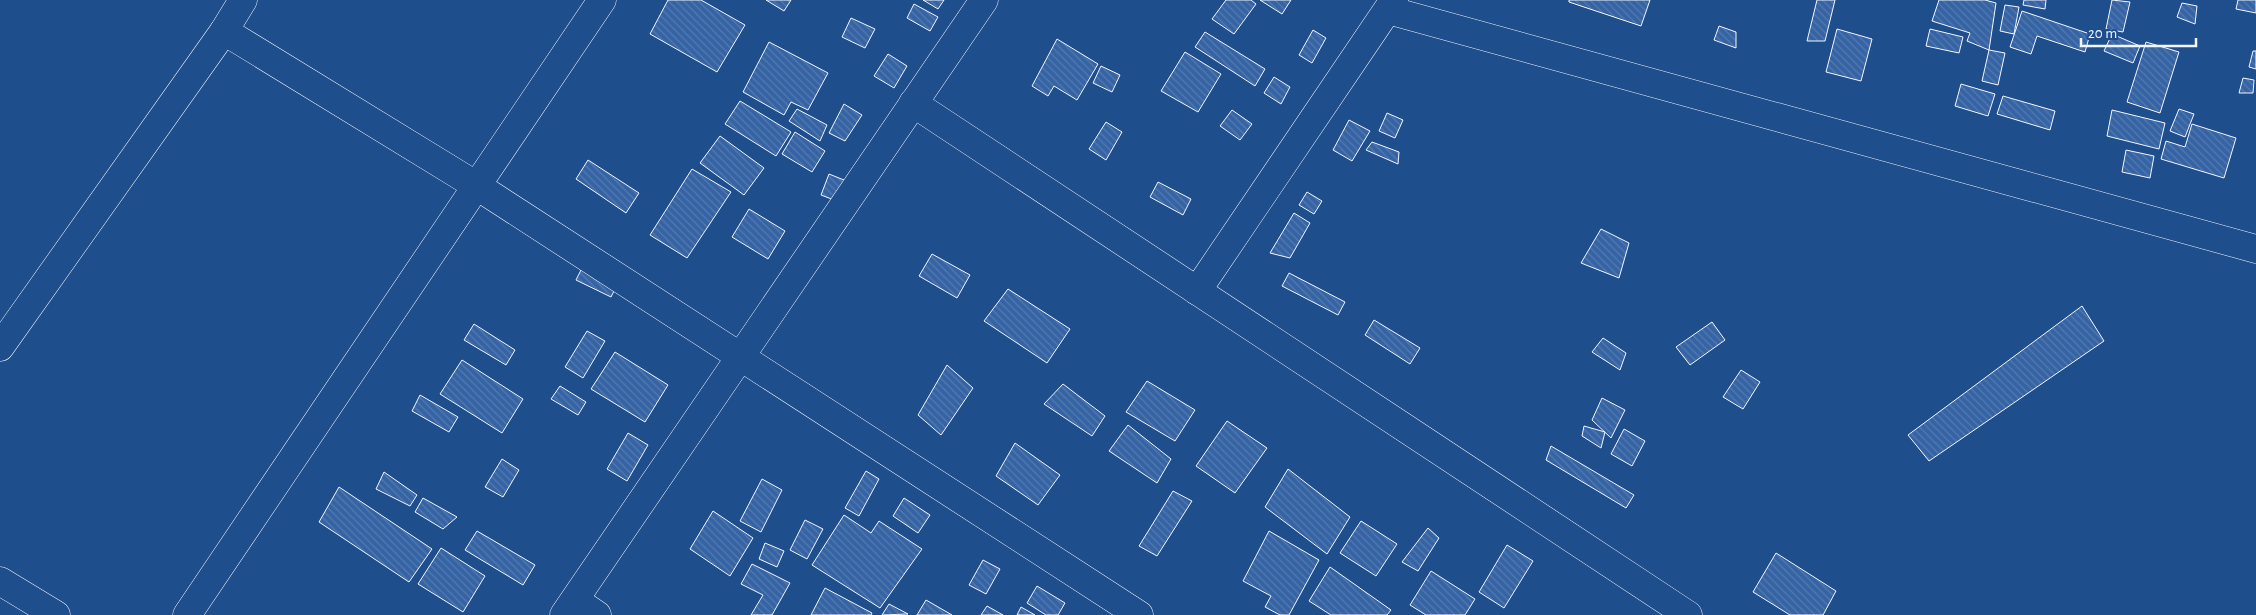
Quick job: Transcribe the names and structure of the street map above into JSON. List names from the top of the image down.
{
  "scale_bar": "20 m"
}
